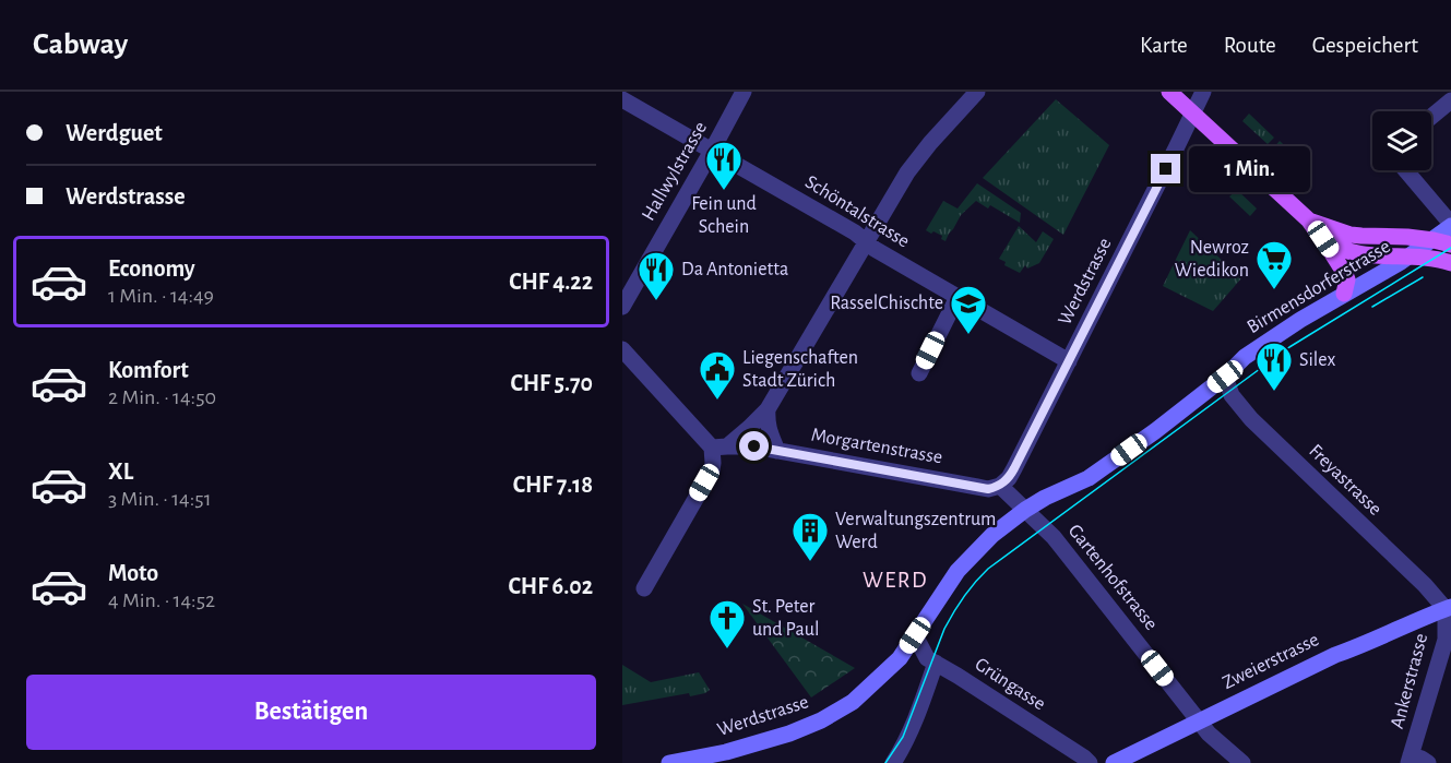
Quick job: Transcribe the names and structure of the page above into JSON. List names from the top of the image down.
{
  "streets": {
    "street": [
      "Hallwylstrasse",
      "Schöntalstrasse",
      "Werdstrasse",
      "Birmensdorferstrasse",
      "Morgartenstrasse",
      "Freyastrasse",
      "Gartenhofstrasse",
      "Zweierstrasse",
      "Ankerstrasse",
      "Grüngasse"
    ]
  },
  "crossings": [
    ["Hallwylstrasse", "Schöntalstrasse"],
    ["Schöntalstrasse", "Werdstrasse"],
    ["Werdstrasse", "Birmensdorferstrasse"],
    ["Werdstrasse", "Morgartenstrasse"],
    ["Werdstrasse", "Grüngasse"],
    ["Birmensdorferstrasse", "Freyastrasse"],
    ["Birmensdorferstrasse", "Gartenhofstrasse"],
    ["Birmensdorferstrasse", "Grüngasse"],
    ["Freyastrasse", "Zweierstrasse"],
    ["Freyastrasse", "Ankerstrasse"],
    ["Gartenhofstrasse", "Zweierstrasse"],
    ["Zweierstrasse", "Ankerstrasse"]
  ],
  "districts": ["WERD"],
  "places": {
    "restaurant": ["Fein und Schein", "Da Antonietta", "Silex"],
    "supermarket": ["Newroz Wiedikon"],
    "school or university": ["RasselChischte"],
    "public building": ["Liegenschaften Stadt Zürich"],
    "building": ["Verwaltungszentrum Werd"],
    "church": ["St. Peter und Paul"]
  },
  "page": {
    "header": "Cabway",
    "nav": ["Karte", "Route", "Gespeichert"],
    "banner": ["Werdguet", "Werdstrasse"],
    "bubble": "1 Min.",
    "list": [
      {
        "name": "Economy",
        "note": "1 Min. · 14:49",
        "value": "CHF 4.22"
      },
      {
        "name": "Komfort",
        "note": "2 Min. · 14:50",
        "value": "CHF 5.70"
      },
      {
        "name": "XL",
        "note": "3 Min. · 14:51",
        "value": "CHF 7.18"
      },
      {
        "name": "Moto",
        "note": "4 Min. · 14:52",
        "value": "CHF 6.02"
      }
    ],
    "buttons": "Bestätigen"
  }
}
